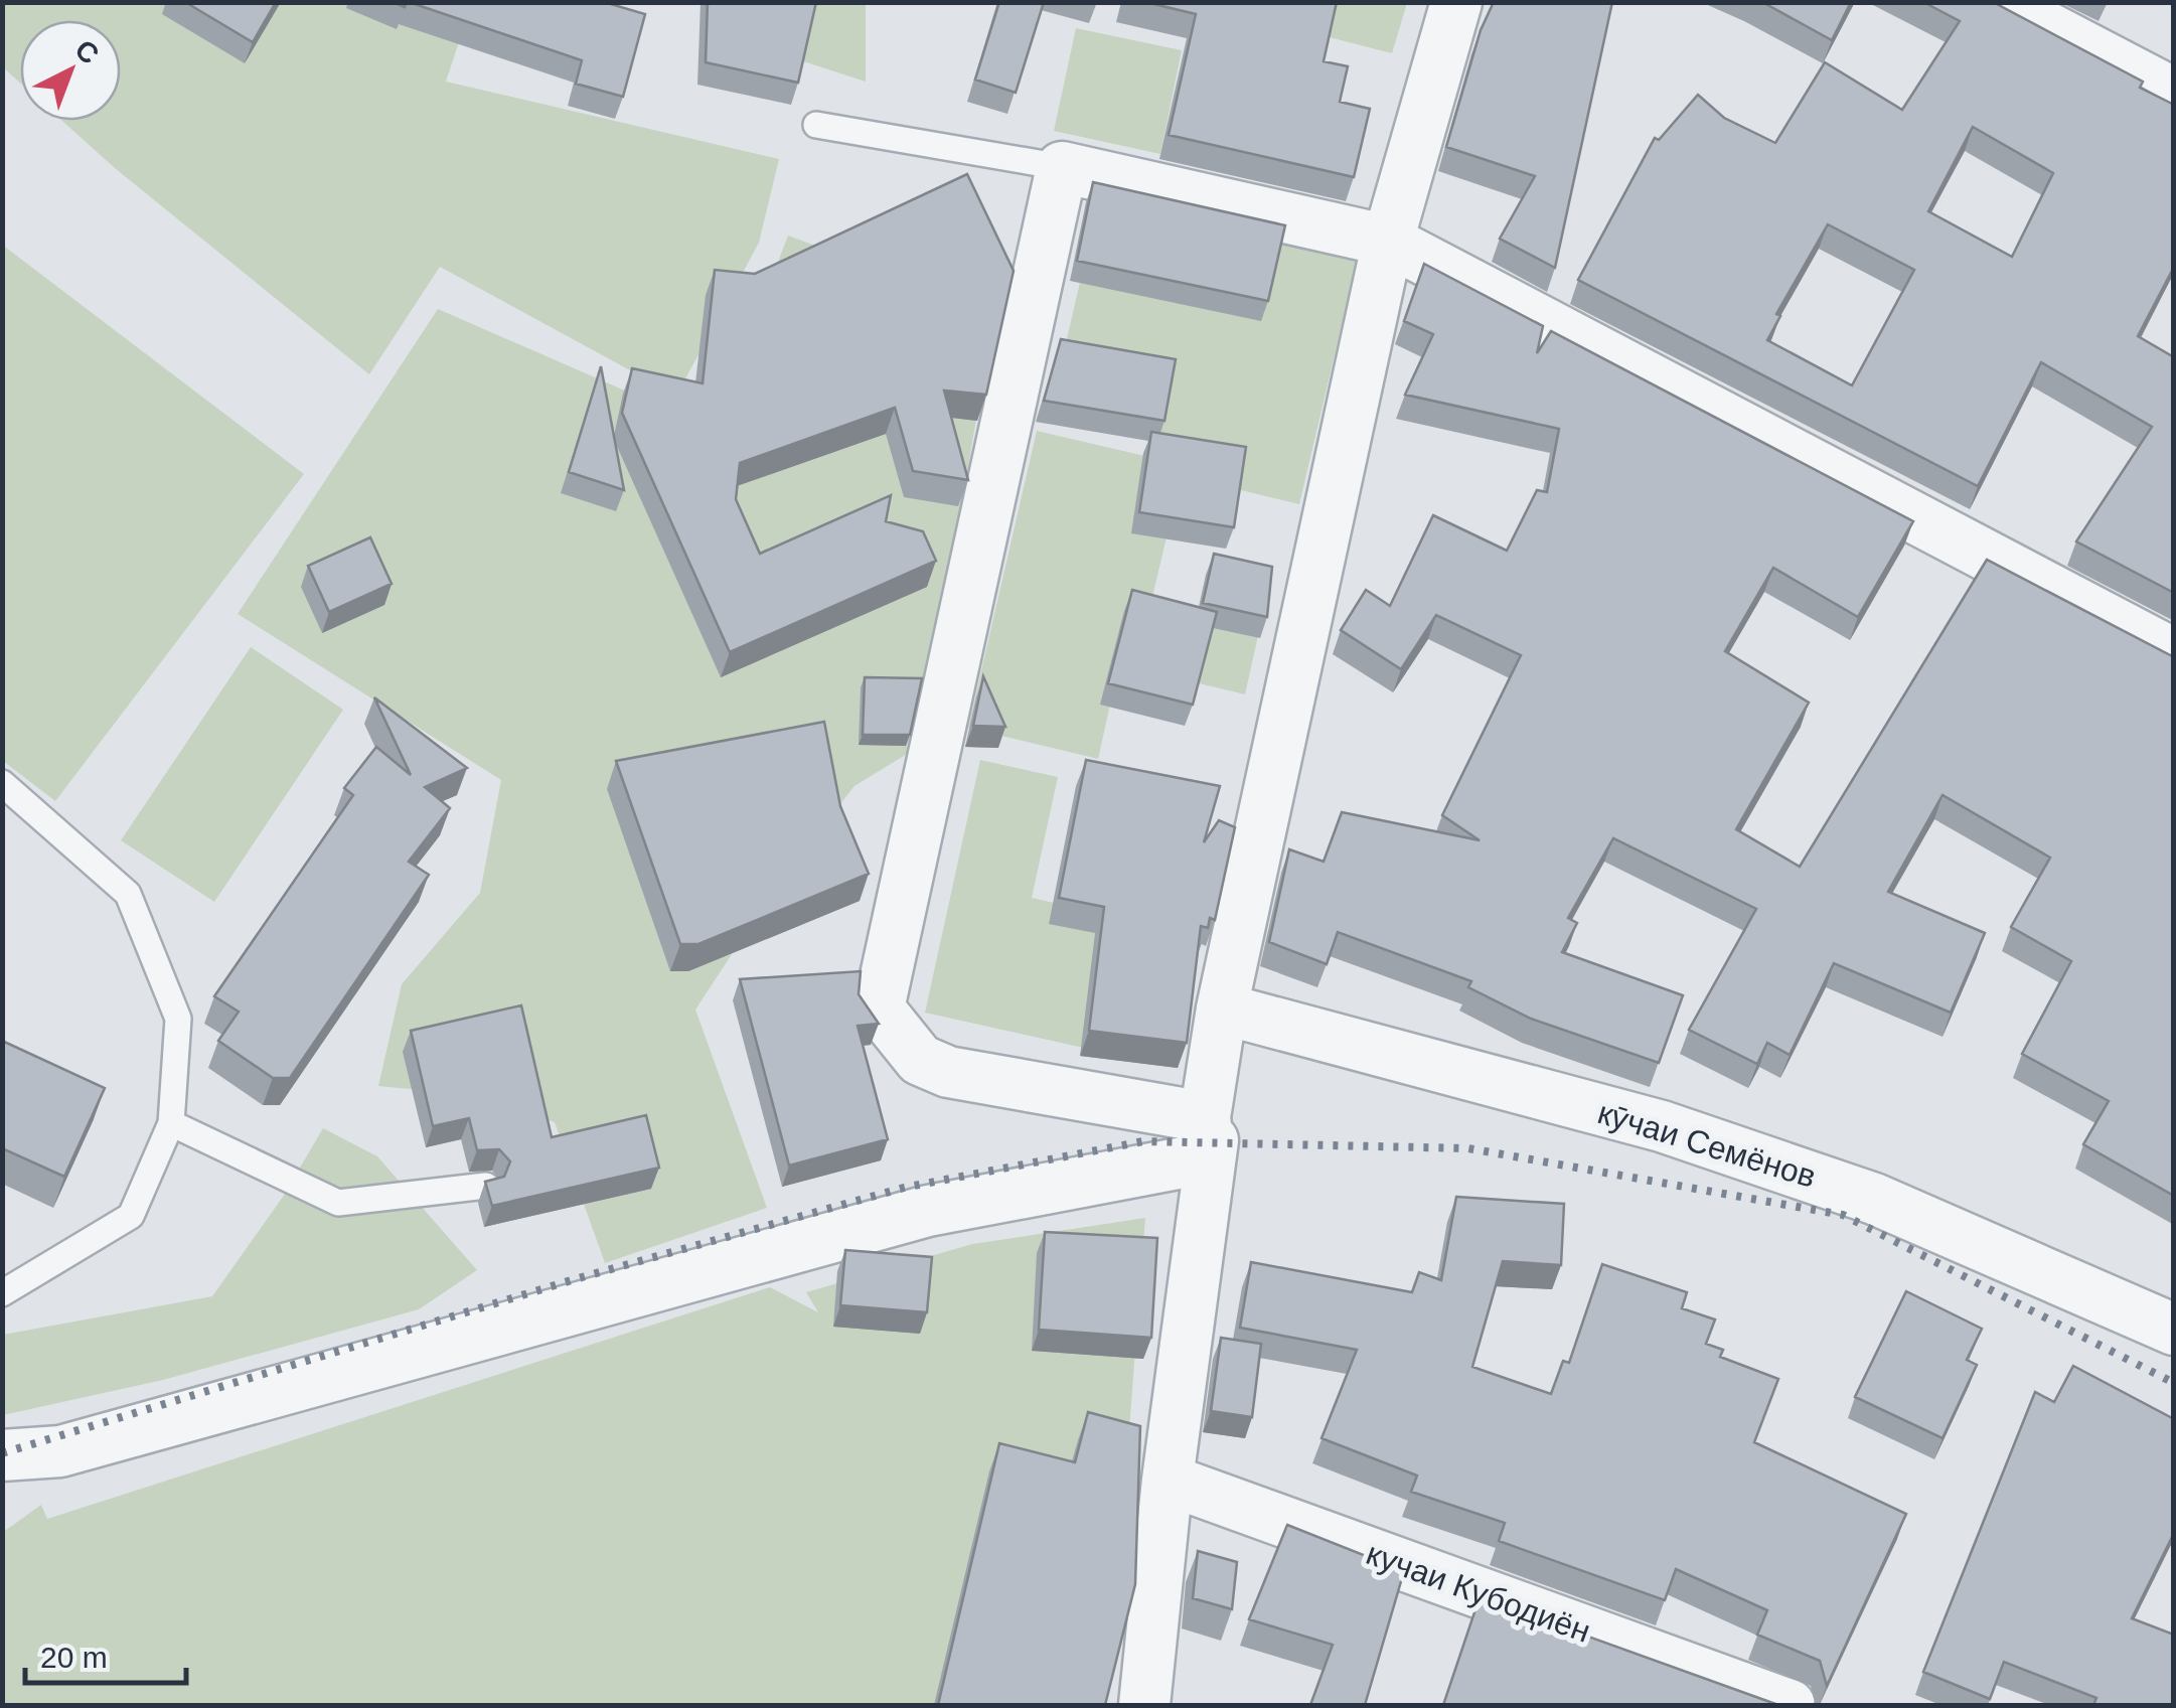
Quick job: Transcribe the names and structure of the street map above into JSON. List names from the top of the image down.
{
  "streets": {
    "street": ["кӯчаи Семёнов", "кучаи Кубодиён"]
  },
  "scale_bar": "20 m",
  "north": "top right"
}
